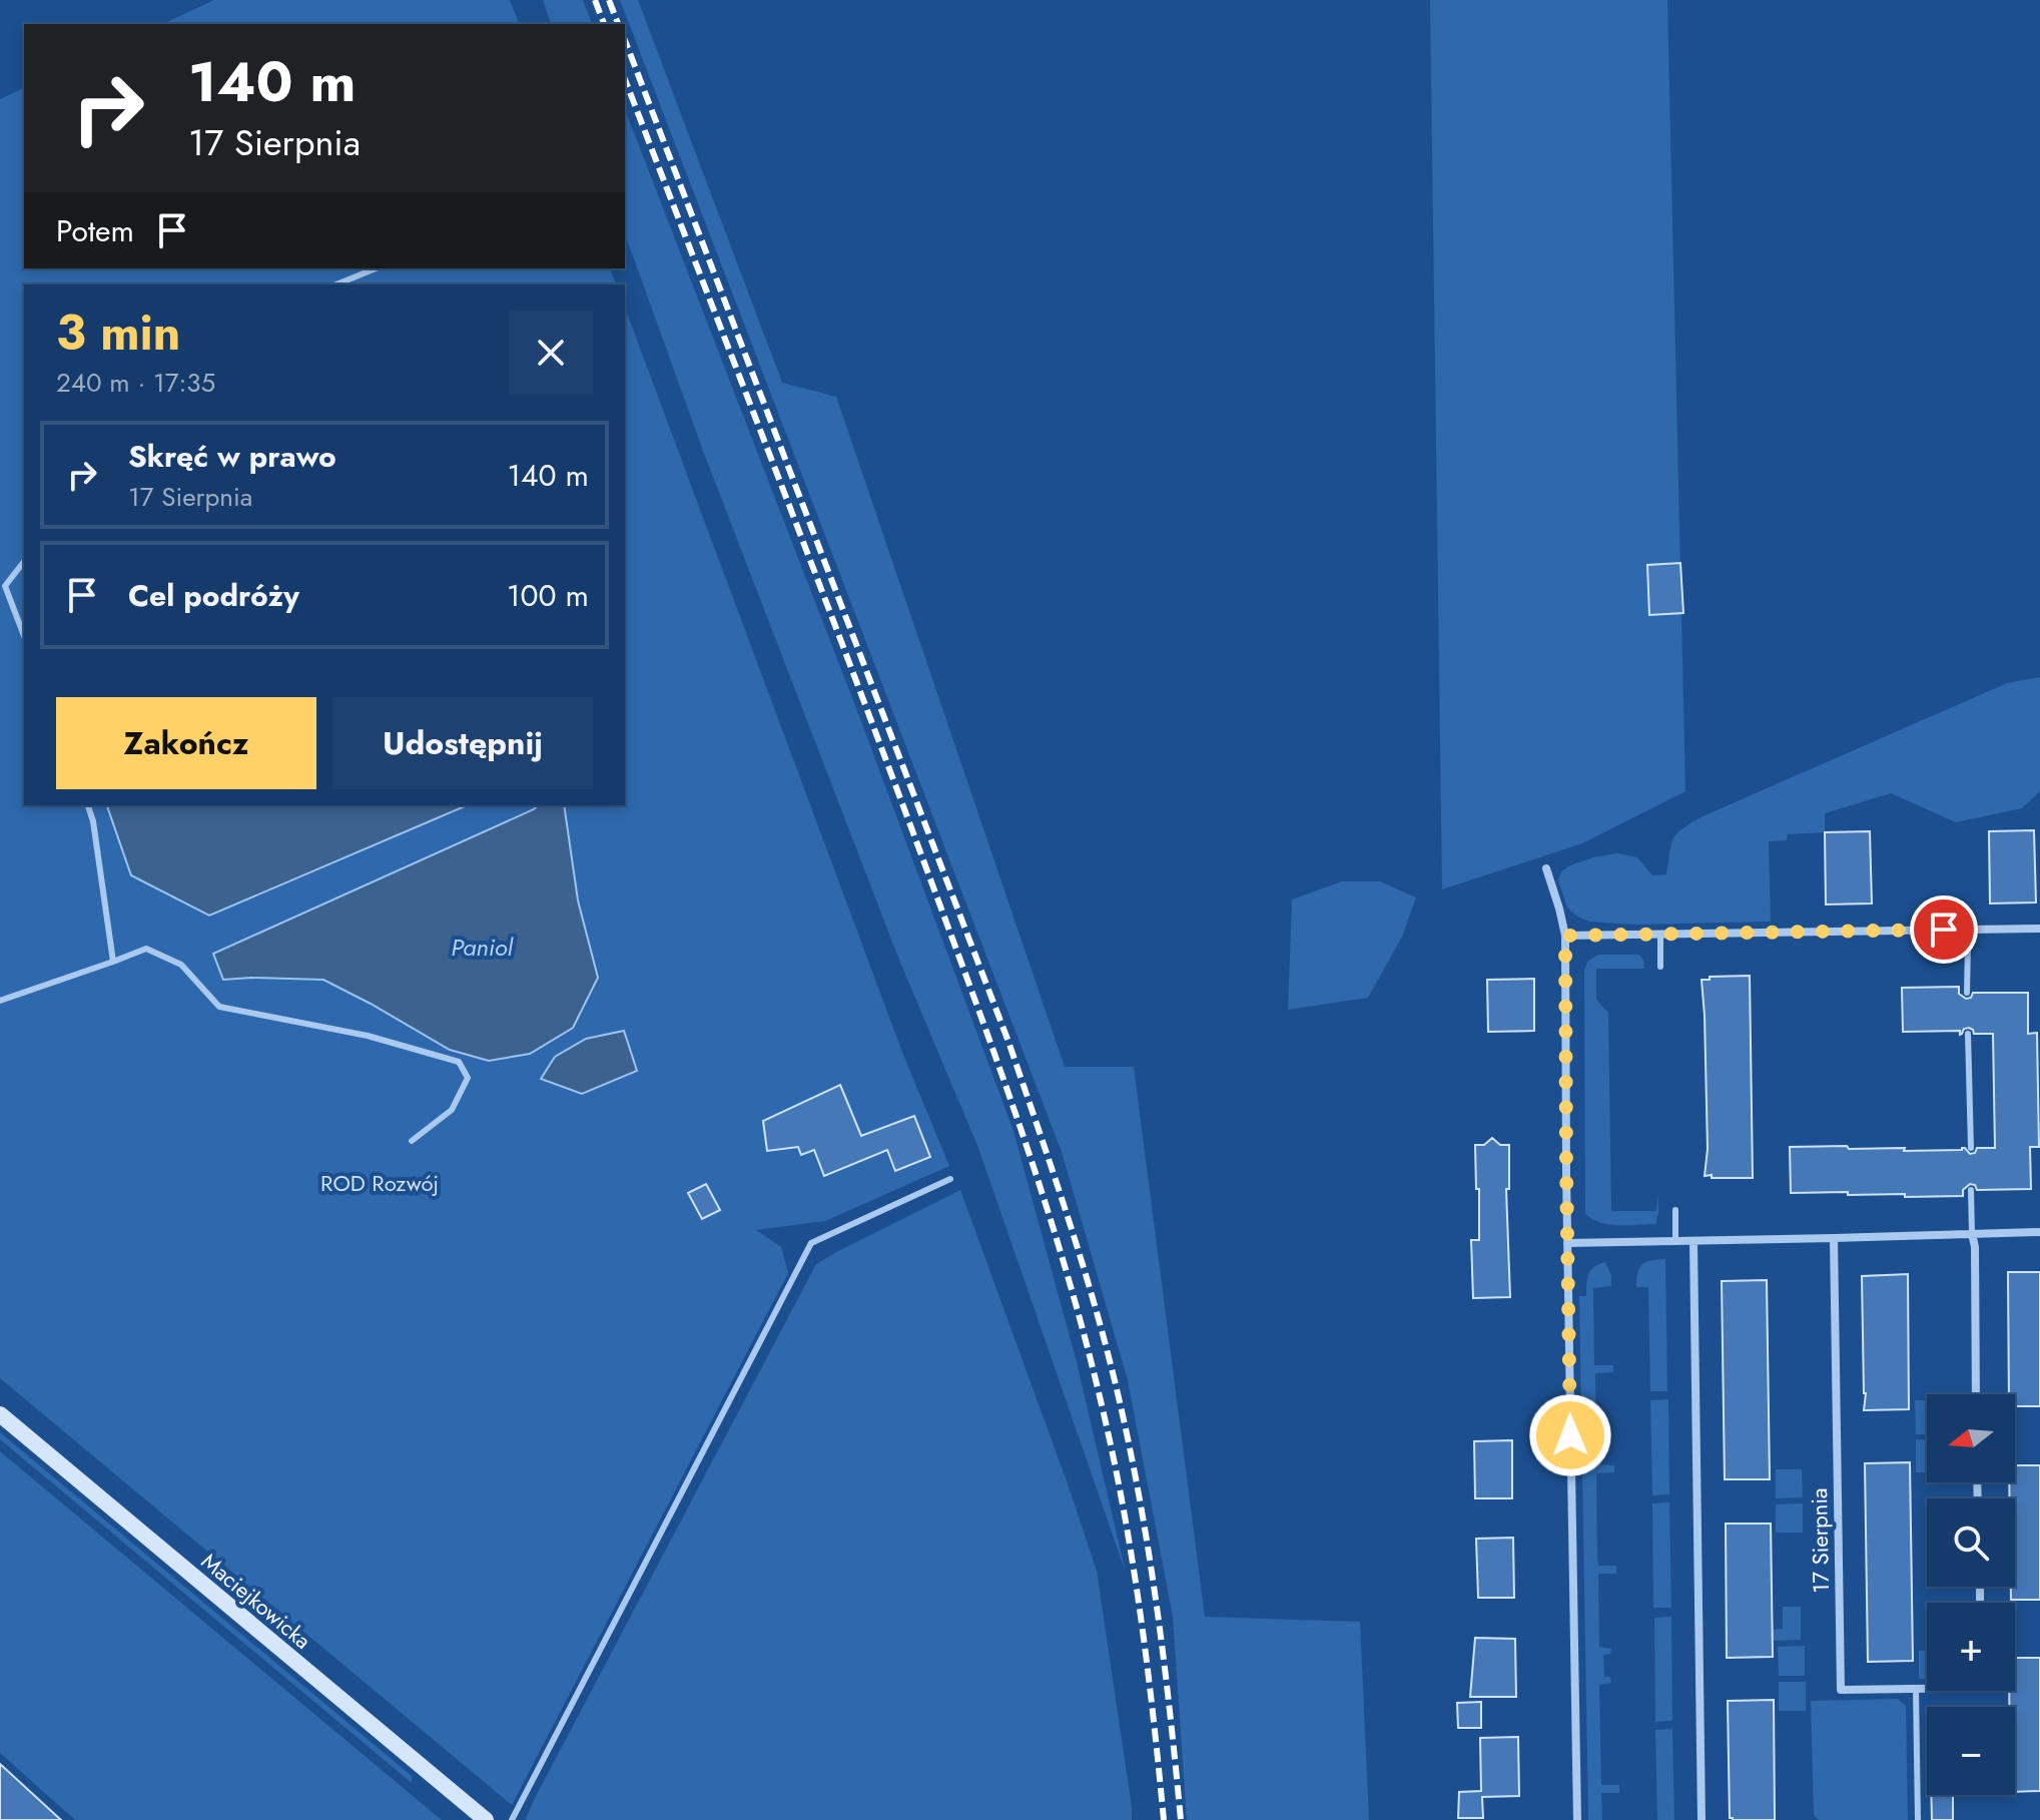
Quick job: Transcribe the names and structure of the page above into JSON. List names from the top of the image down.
{
  "streets": {
    "street": ["17 Sierpnia", "Maciejkowicka"]
  },
  "water": ["Paniol"],
  "parks": ["ROD Rozwój"],
  "north": "left",
  "page": {
    "turn": ["140 m", "17 Sierpnia"],
    "then": "Potem",
    "heading": ["3 min", "240 m · 17:35"],
    "list": [
      {
        "name": "Skręć w prawo",
        "note": "17 Sierpnia",
        "value": "140 m"
      },
      {
        "name": "Cel podróży",
        "value": "100 m"
      }
    ],
    "buttons": ["Zakończ", "Udostępnij"],
    "map_buttons": ["+", "−"]
  }
}
